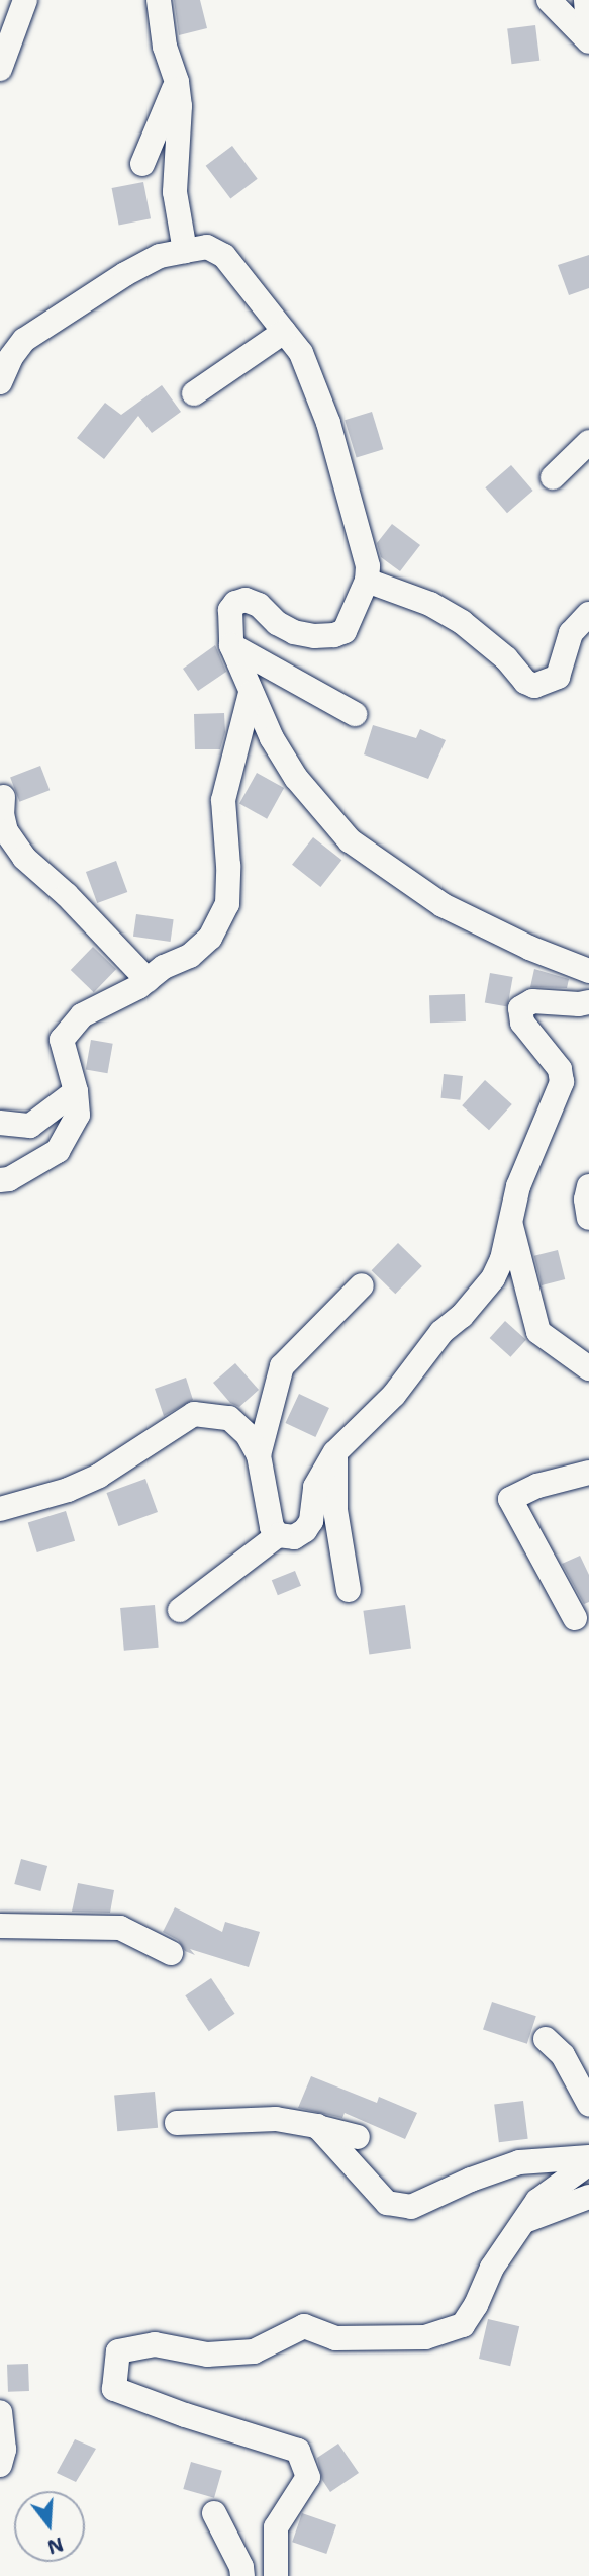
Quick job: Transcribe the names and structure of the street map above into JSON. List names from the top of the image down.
{
  "north": "bottom"
}
